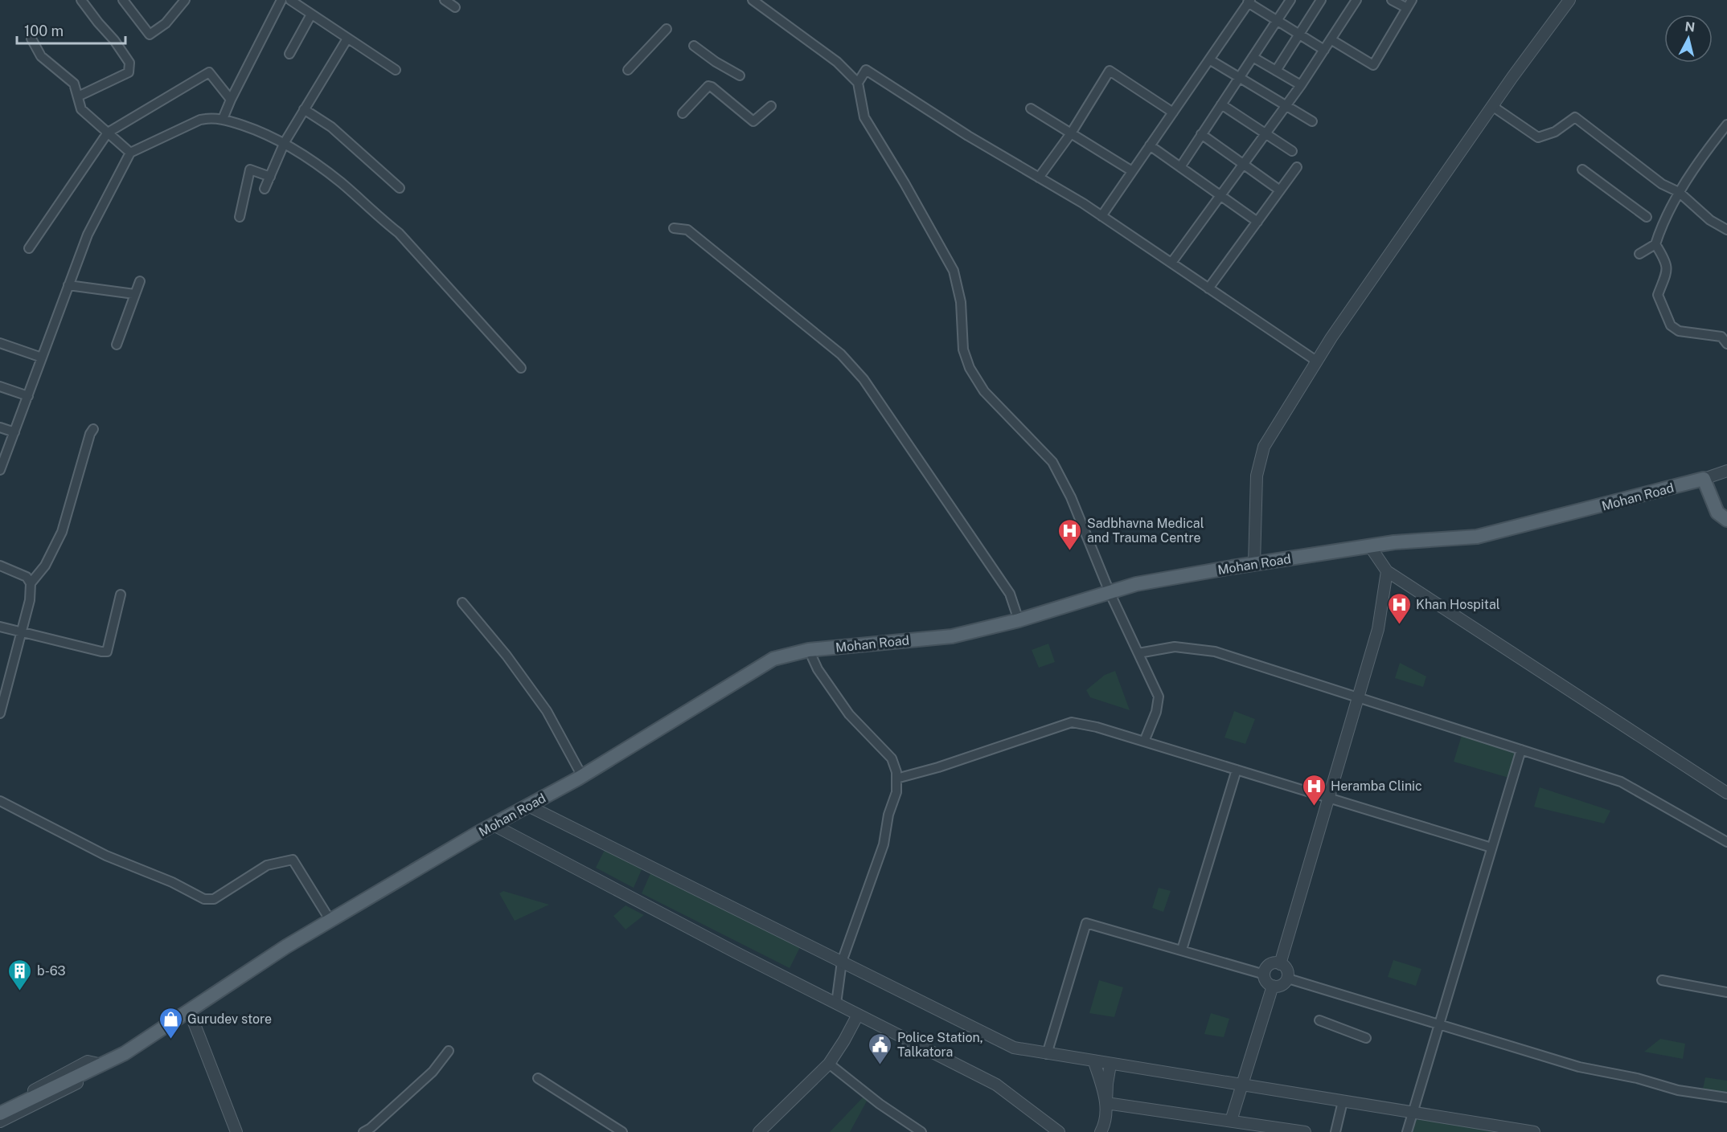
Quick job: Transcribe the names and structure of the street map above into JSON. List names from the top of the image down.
{
  "streets": {
    "main road": ["Mohan Road"]
  },
  "places": {
    "hospital": ["Sadbhavna Medical and Trauma Centre", "Khan Hospital", "Heramba Clinic"],
    "building": ["b-63"],
    "shop": ["Gurudev store"],
    "public building": ["Police Station, Talkatora"]
  },
  "scale_bar": "100 m",
  "north": "top"
}
